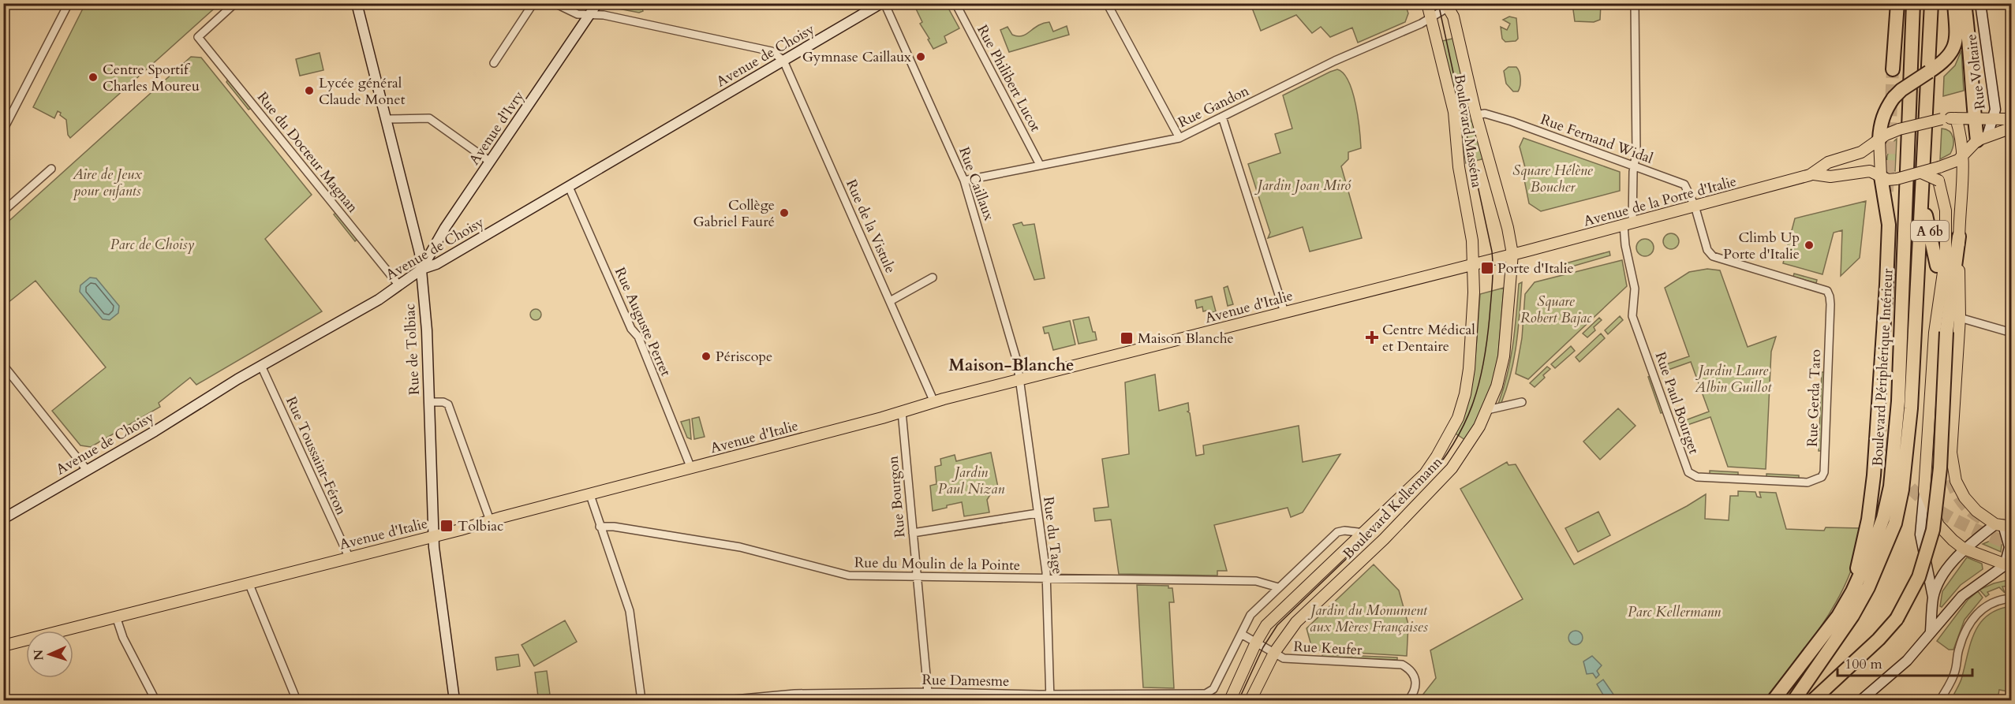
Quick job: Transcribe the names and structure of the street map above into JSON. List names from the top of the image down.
{
  "streets": {
    "highway": ["A 6b", "Boulevard Périphérique Intérieur"],
    "main road": [
      "Avenue de Choisy",
      "Rue Voltaire",
      "Avenue d'Ivry",
      "Boulevard Masséna",
      "Avenue de la Porte d'Italie",
      "Avenue d'Italie",
      "Rue de Tolbiac",
      "Boulevard Kellermann"
    ],
    "street": [
      "Rue Philibert Lucot",
      "Rue Gandon",
      "Rue Fernand Widal",
      "Rue du Docteur Magnan",
      "Rue Caillaux",
      "Rue de la Vistule",
      "Rue Auguste Perret",
      "Rue Gerda Taro",
      "Rue Paul Bourget",
      "Rue Toussaint-Féron",
      "Rue Bourgon",
      "Rue du Tage",
      "Rue du Moulin de la Pointe",
      "Rue Keufer",
      "Rue Damesme"
    ]
  },
  "crossings": [
    ["Avenue de Choisy", "Avenue d'Ivry"],
    ["Avenue de Choisy", "Rue du Docteur Magnan"],
    ["Avenue de Choisy", "Rue Caillaux"],
    ["Avenue de Choisy", "Rue de la Vistule"],
    ["Avenue de Choisy", "Rue Auguste Perret"],
    ["Avenue de Choisy", "Rue de Tolbiac"],
    ["Avenue de Choisy", "Rue Toussaint-Féron"],
    ["Rue Voltaire", "Avenue de la Porte d'Italie"],
    ["Rue Philibert Lucot", "Rue Gandon"],
    ["Rue Gandon", "Boulevard Masséna"],
    ["Rue Gandon", "Rue Caillaux"],
    ["Avenue d'Ivry", "Rue de Tolbiac"],
    ["Boulevard Masséna", "Rue Fernand Widal"],
    ["Boulevard Masséna", "Avenue de la Porte d'Italie"],
    ["Boulevard Masséna", "Avenue d'Italie"],
    ["Boulevard Masséna", "Boulevard Kellermann"],
    ["Rue Fernand Widal", "Avenue de la Porte d'Italie"],
    ["Rue Fernand Widal", "Rue Gerda Taro"],
    ["Rue Fernand Widal", "Rue Paul Bourget"],
    ["Rue Caillaux", "Avenue d'Italie"],
    ["Rue Caillaux", "Rue du Tage"],
    ["Avenue de la Porte d'Italie", "Avenue d'Italie"],
    ["Avenue de la Porte d'Italie", "Rue Paul Bourget"],
    ["Avenue de la Porte d'Italie", "Boulevard Kellermann"],
    ["Rue de la Vistule", "Avenue d'Italie"],
    ["Avenue d'Italie", "Rue Auguste Perret"],
    ["Avenue d'Italie", "Rue de Tolbiac"],
    ["Avenue d'Italie", "Rue Toussaint-Féron"],
    ["Avenue d'Italie", "Rue Bourgon"],
    ["Avenue d'Italie", "Boulevard Kellermann"],
    ["Avenue d'Italie", "Rue du Tage"],
    ["Rue Gerda Taro", "Rue Paul Bourget"],
    ["Rue Bourgon", "Rue du Moulin de la Pointe"],
    ["Rue Bourgon", "Rue Damesme"],
    ["Boulevard Kellermann", "Rue du Moulin de la Pointe"],
    ["Boulevard Kellermann", "Rue Keufer"],
    ["Boulevard Kellermann", "Rue Damesme"],
    ["Rue du Tage", "Rue du Moulin de la Pointe"],
    ["Rue du Tage", "Rue Damesme"]
  ],
  "districts": ["Maison-Blanche"],
  "parks": [
    "Square Hélène Boucher",
    "Aire de Jeux pour enfants",
    "Jardin Joan Miró",
    "Parc de Choisy",
    "Square Robert Bajac",
    "Jardin Laure Albin Guillot",
    "Jardin Paul Nizan",
    "Jardin du Monument aux Mères Françaises",
    "Parc Kellermann"
  ],
  "places": {
    "other": [
      "Gymnase Caillaux",
      "Centre Sportif Charles Moureu",
      "Lycée général Claude Monet",
      "Collège Gabriel Fauré",
      "Climb Up Porte d'Italie",
      "Périscope"
    ],
    "transit": ["Porte d'Italie", "Maison Blanche", "Tolbiac"],
    "health": ["Centre Médical et Dentaire"]
  },
  "scale_bar": "100 m",
  "north": "left"
}
